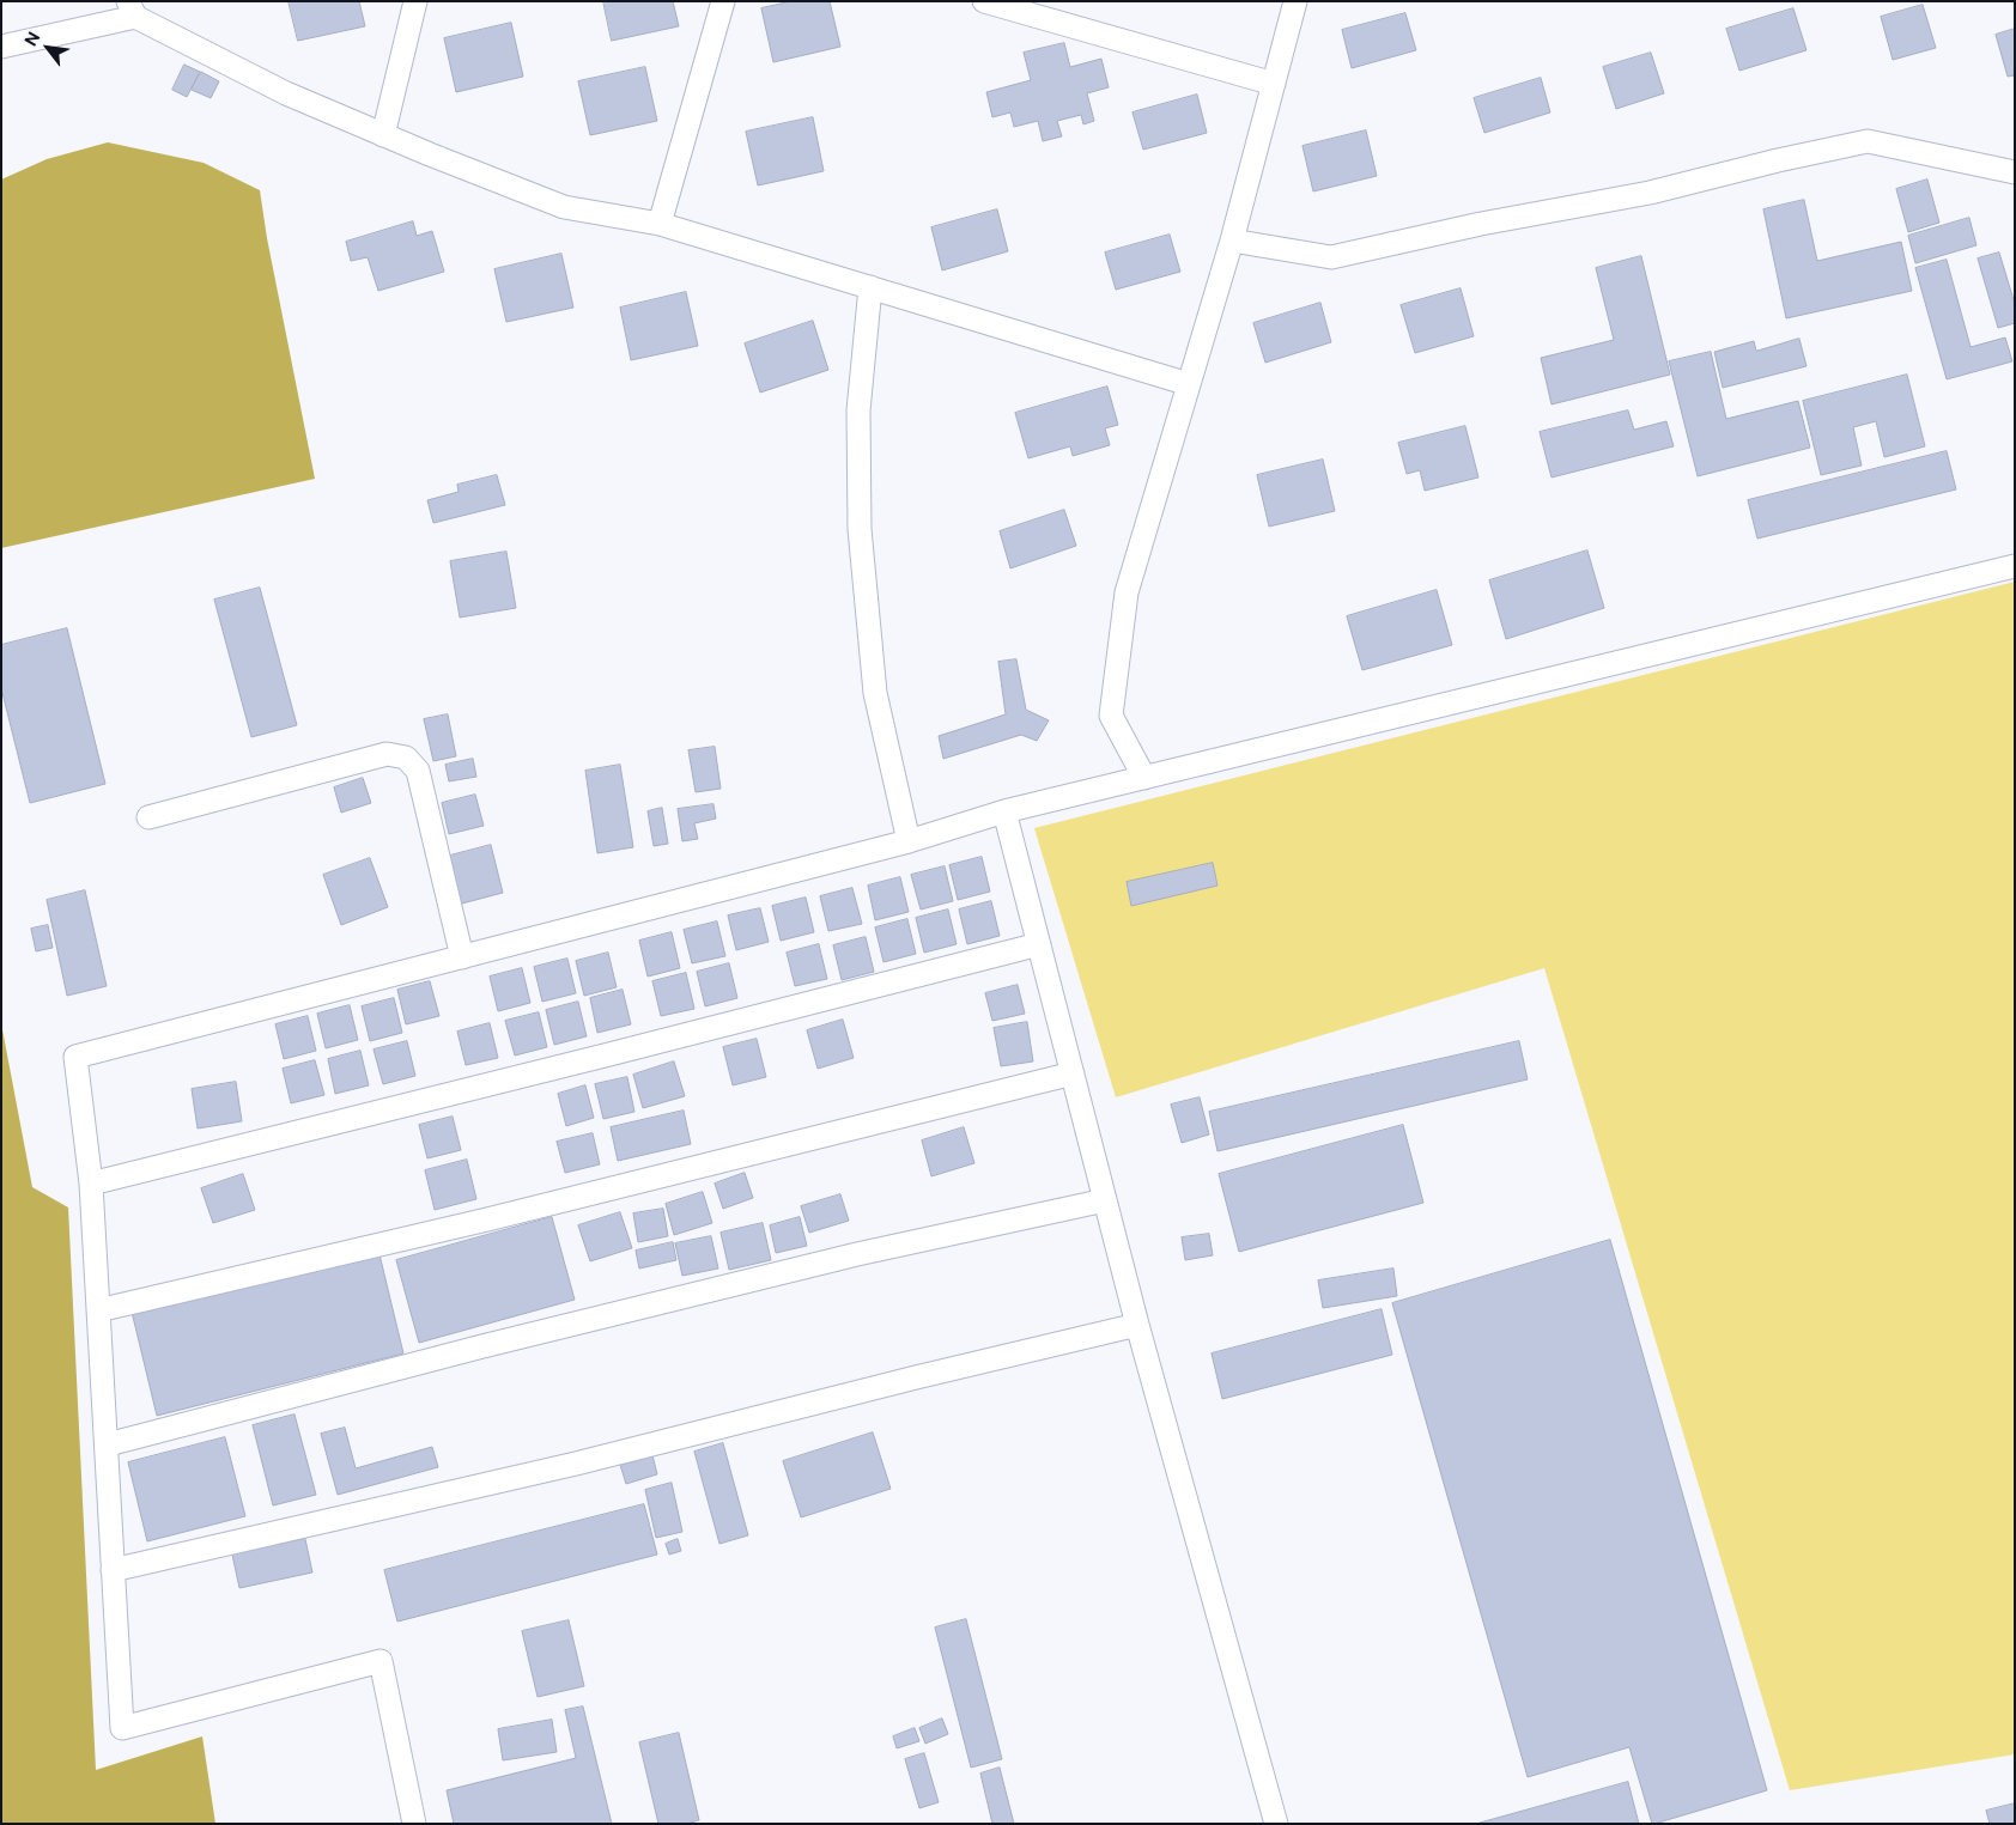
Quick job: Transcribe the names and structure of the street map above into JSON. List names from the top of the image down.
{
  "north": "top left"
}
